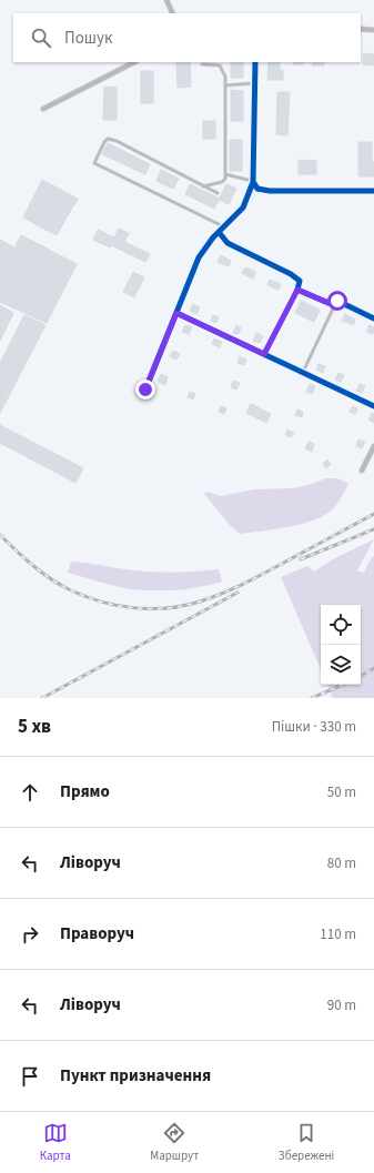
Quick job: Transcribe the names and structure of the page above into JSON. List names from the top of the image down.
{
  "page": {
    "search": "Пошук",
    "heading": ["5 хв", "Пішки · 330 m"],
    "list": [
      ["Прямо", "50 m"],
      ["Ліворуч", "80 m"],
      ["Праворуч", "110 m"],
      ["Ліворуч", "90 m"],
      "Пункт призначення"
    ],
    "nav": ["Карта", "Маршрут", "Збережені"]
  }
}
